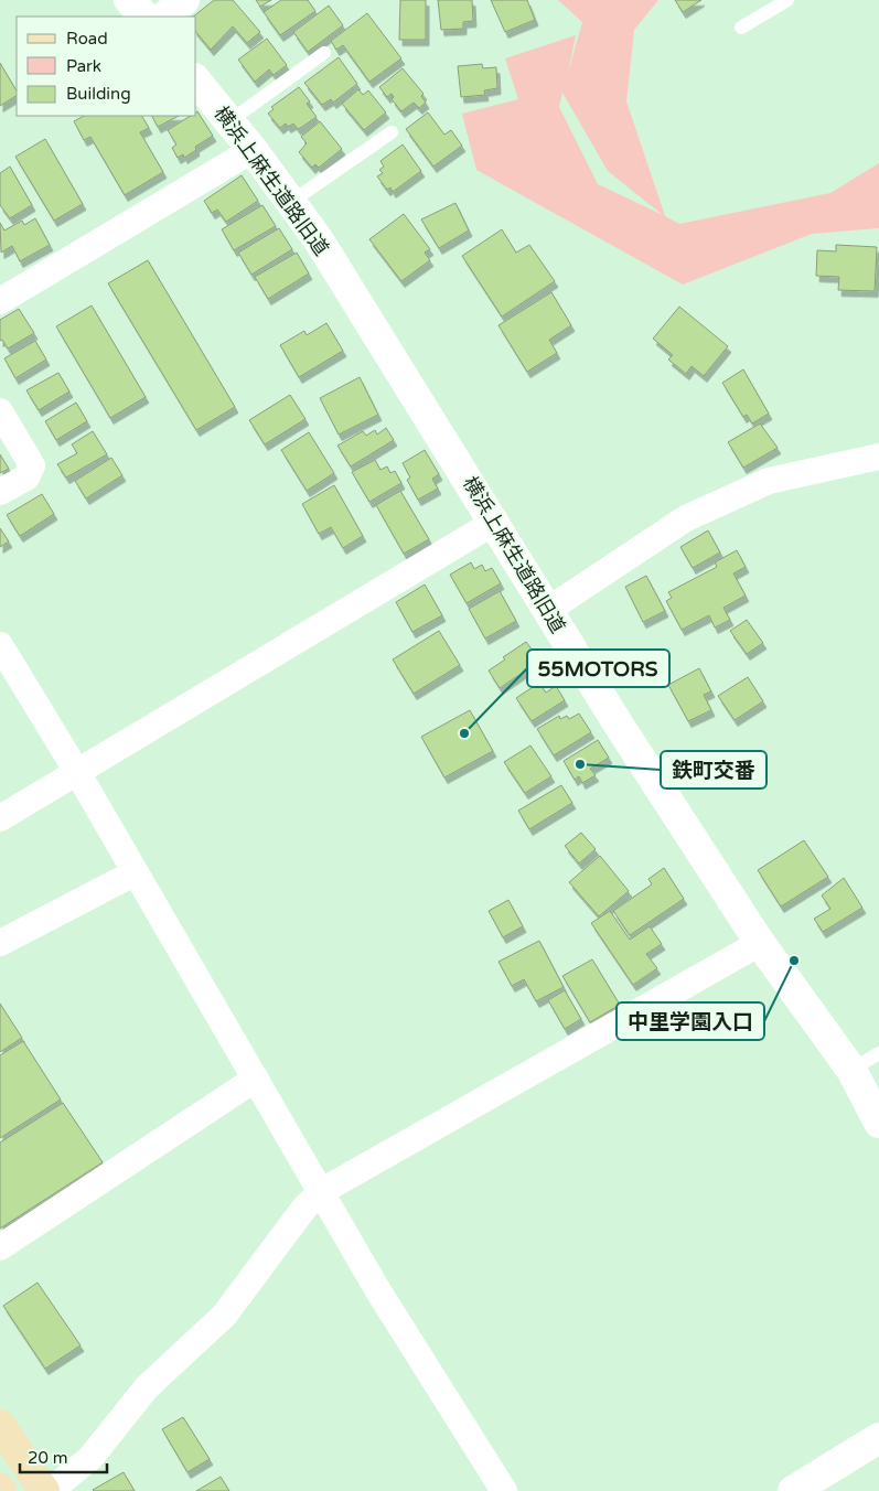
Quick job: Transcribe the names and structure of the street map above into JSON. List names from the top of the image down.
{
  "streets": {
    "street": ["横浜上麻生道路旧道"]
  },
  "places": ["55MOTORS", "鉄町交番", "中里学園入口"],
  "legend": ["Road", "Park", "Building"],
  "scale_bar": "20 m"
}
